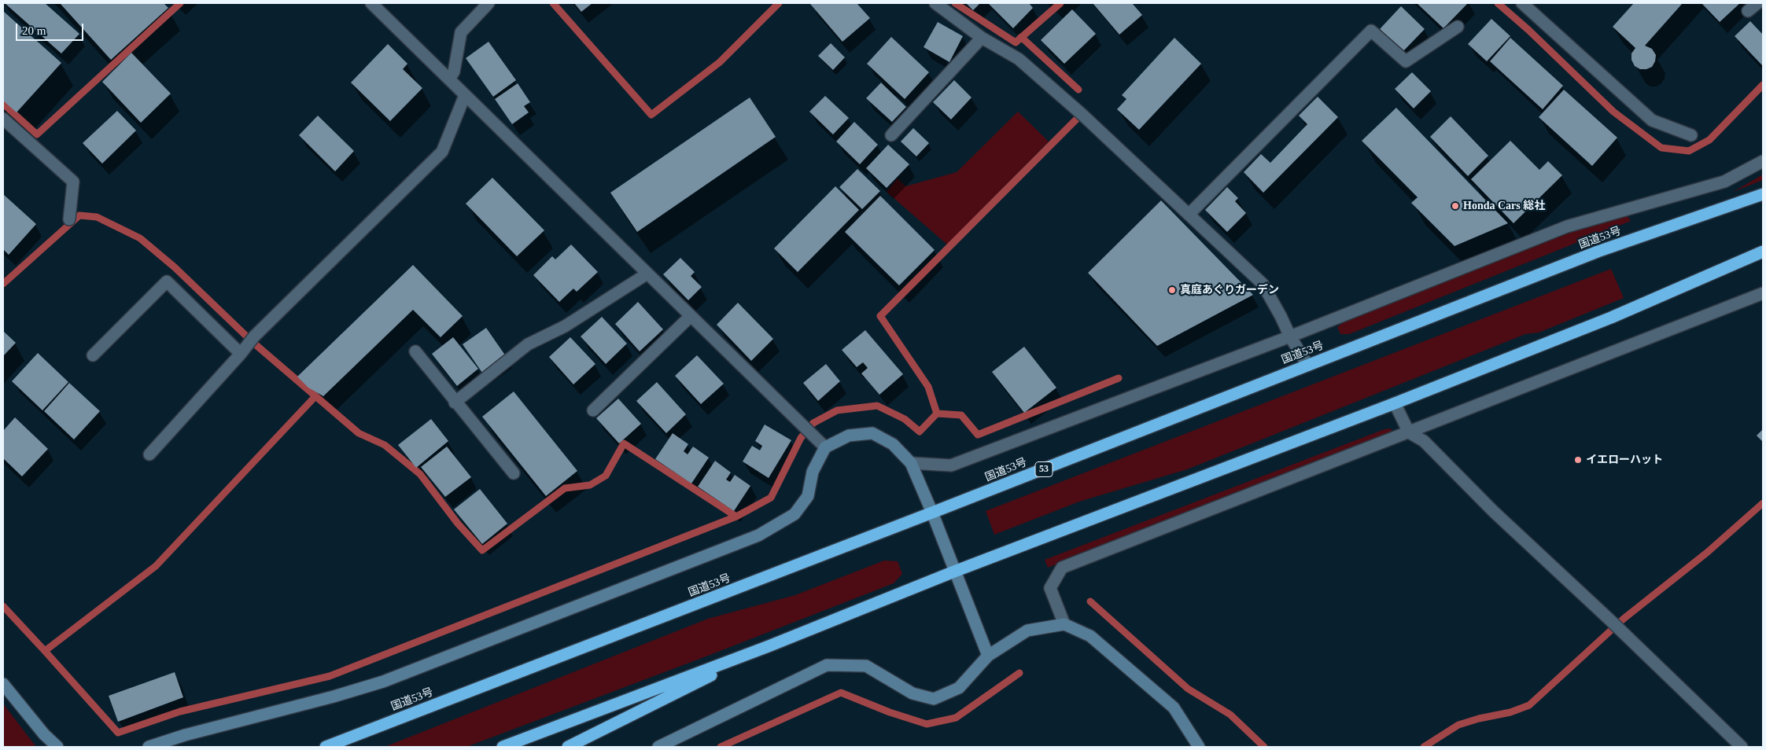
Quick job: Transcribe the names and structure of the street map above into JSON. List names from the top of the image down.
{
  "streets": {
    "highway": ["国道53号", "53"]
  },
  "places": ["Honda Cars 総社", "真庭あぐりガーデン", "イエローハット"],
  "scale_bar": "20 m"
}
